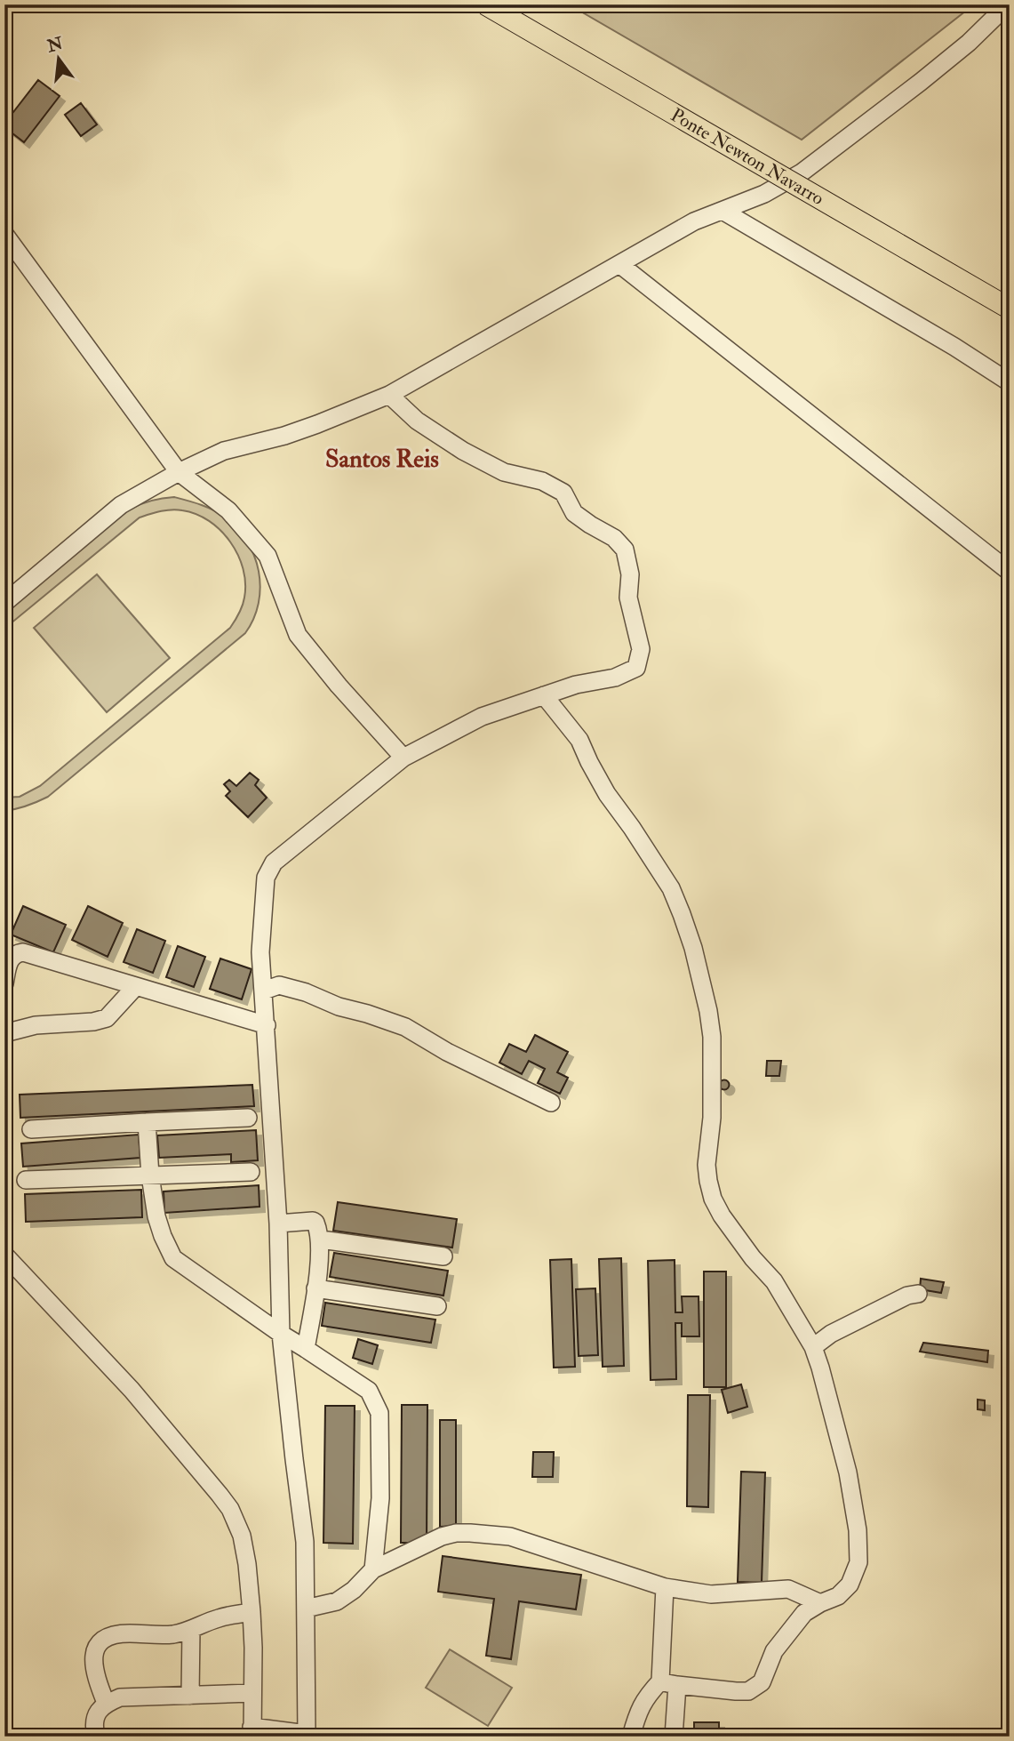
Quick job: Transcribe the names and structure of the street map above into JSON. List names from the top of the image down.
{
  "streets": {
    "main road": ["Ponte Newton Navarro"]
  },
  "districts": ["Santos Reis"],
  "north": "top"
}
